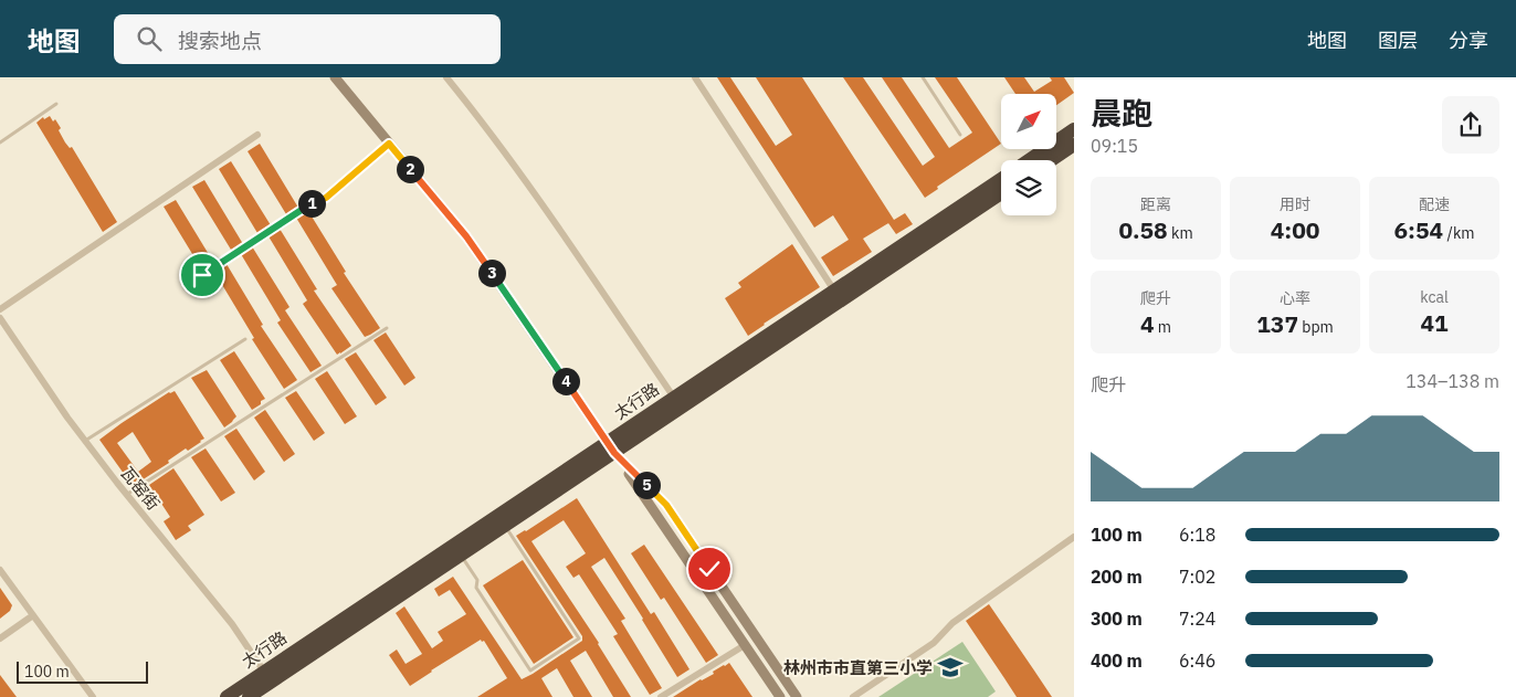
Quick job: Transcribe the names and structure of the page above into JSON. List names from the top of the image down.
{
  "streets": {
    "highway": ["太行路"],
    "street": ["瓦窑街"]
  },
  "crossings": [
    ["太行路", "瓦窑街"]
  ],
  "places": {
    "school or university": ["林州市市直第三小学"]
  },
  "scale_bar": "100 m",
  "north": "top right",
  "page": {
    "header": "地图",
    "search": "搜索地点",
    "nav": ["地图", "图层", "分享"],
    "heading": ["晨跑", "09:15"],
    "pins": [
      "2",
      "1",
      "3",
      "4",
      "5"
    ],
    "stats": [
      ["距离", "0.58 km"],
      ["用时", "4:00"],
      ["配速", "6:54 /km"],
      ["爬升", "4 m"],
      ["心率", "137 bpm"],
      ["kcal", "41"]
    ],
    "chart": ["爬升", "134–138 m"],
    "list": [
      {
        "name": "100 m",
        "note": "6:18"
      },
      {
        "name": "200 m",
        "note": "7:02"
      },
      {
        "name": "300 m",
        "note": "7:24"
      },
      {
        "name": "400 m",
        "note": "6:46"
      }
    ],
    "scale": "100 m"
  }
}
